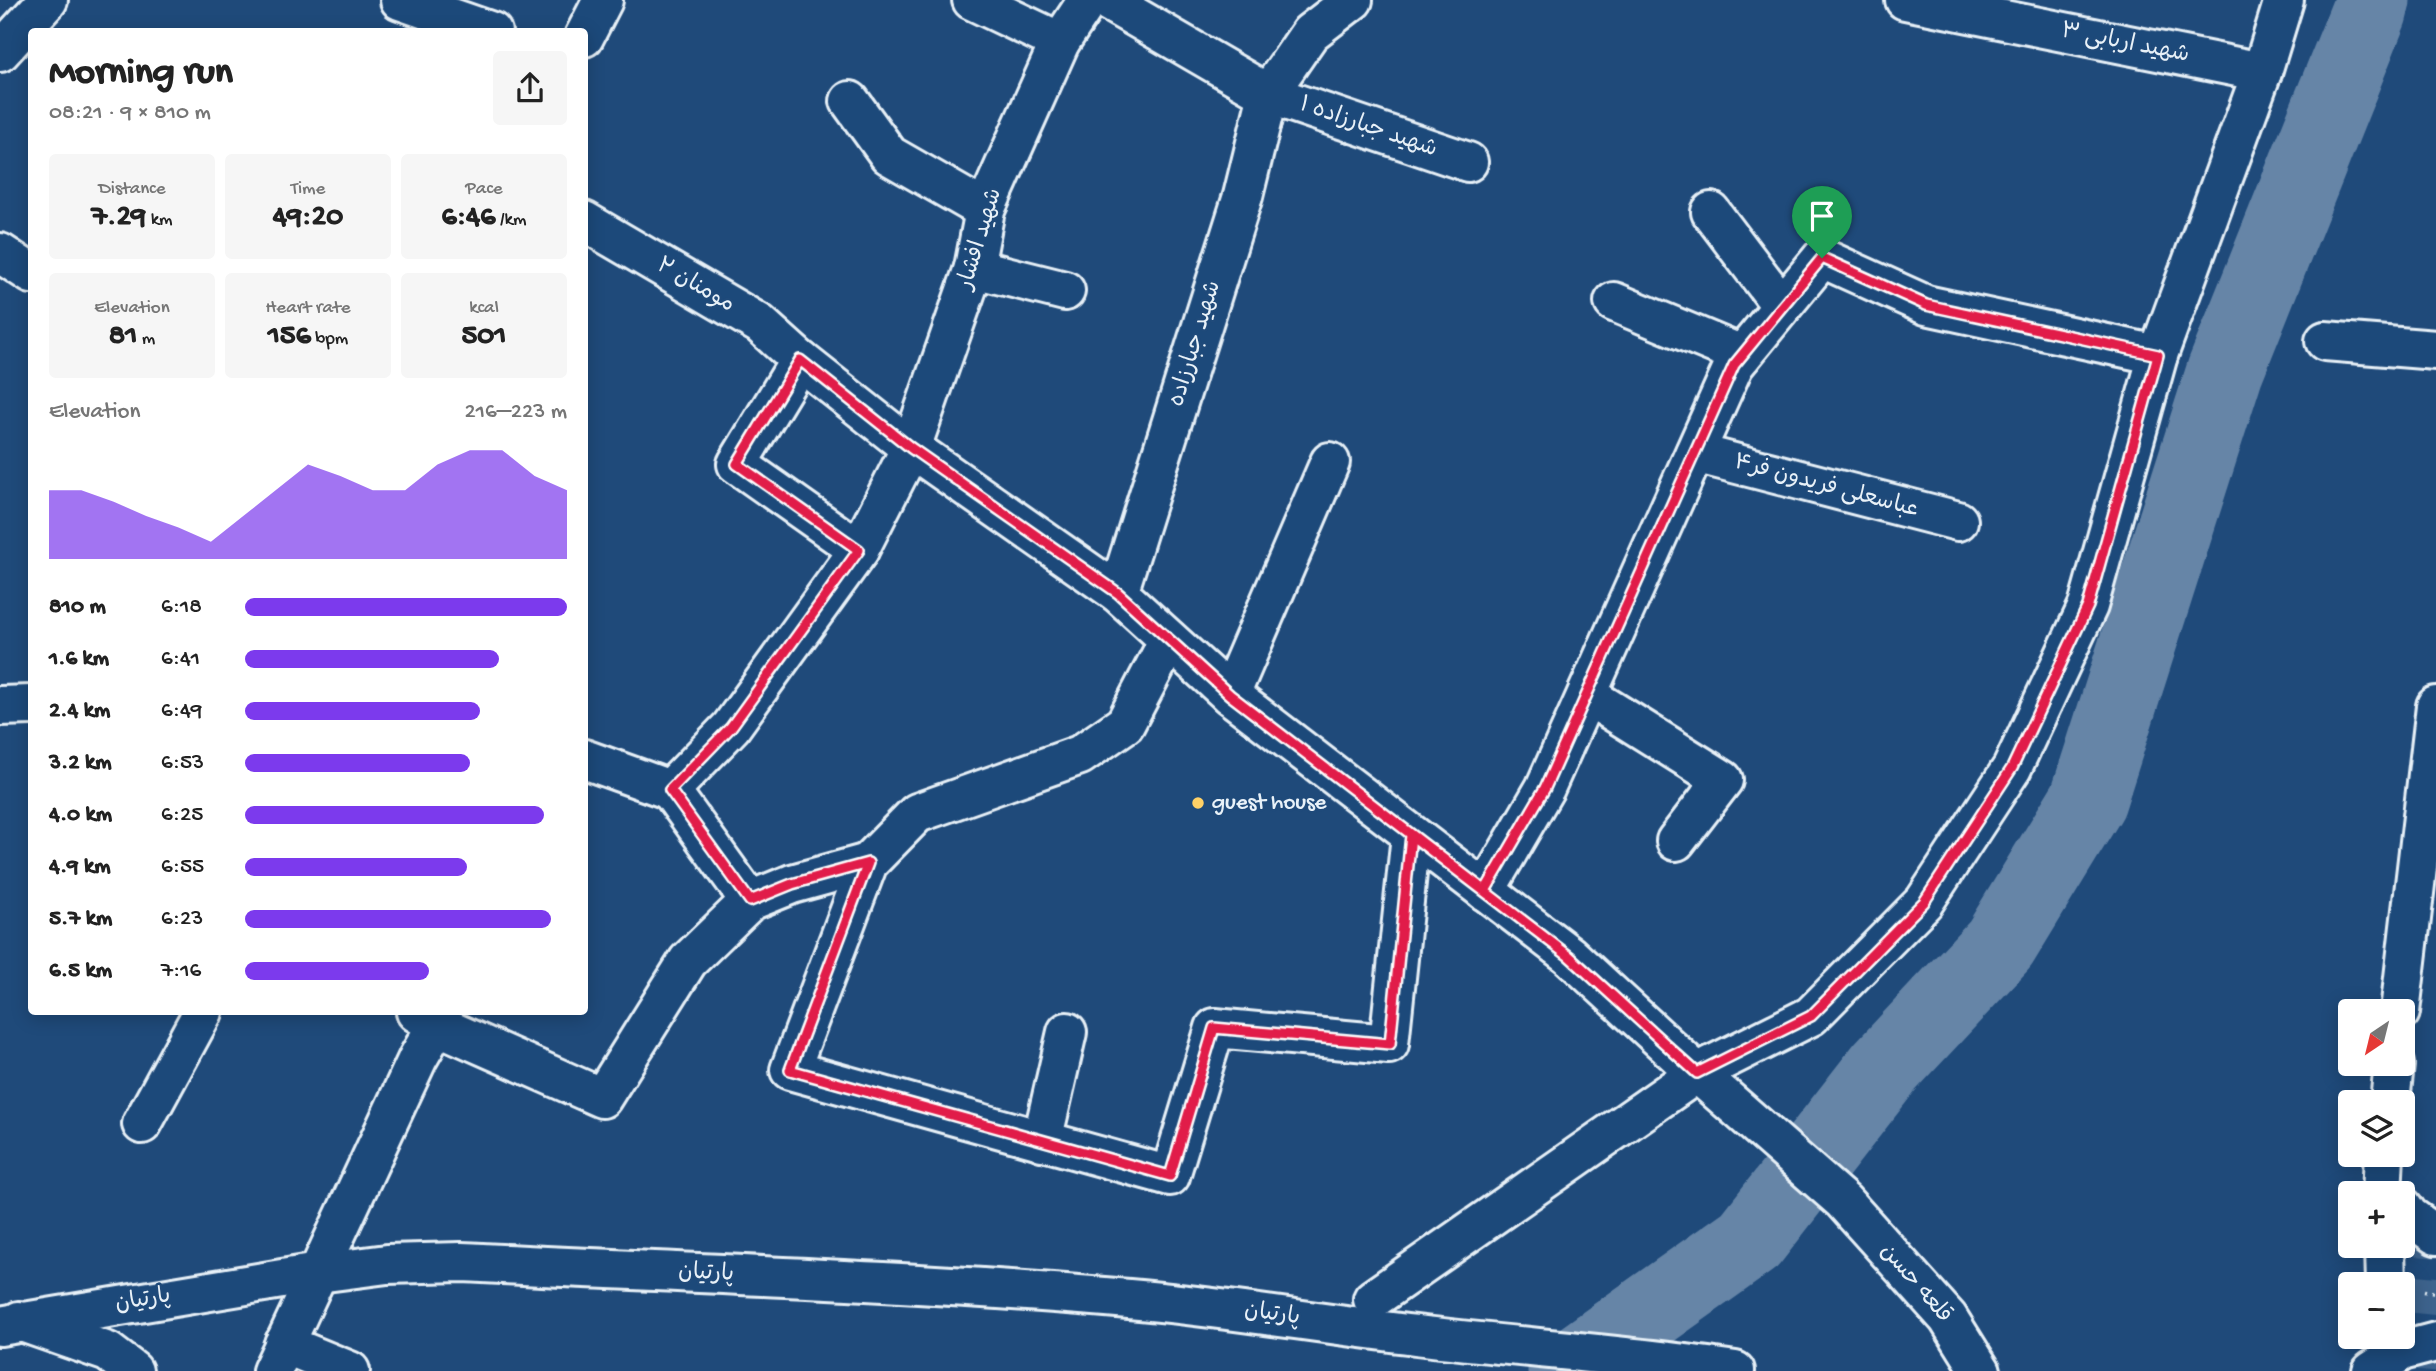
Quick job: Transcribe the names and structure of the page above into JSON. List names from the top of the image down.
{
  "streets": {
    "street": [
      "شهید اربابی ۳",
      "۱ شهید جبارزاده",
      "شهید افشار",
      "۲ مومنان",
      "شهید جبارزاده",
      "عباسعلی فریدون فر۴",
      "پارتیان",
      "قلعه حسن"
    ]
  },
  "crossings": [
    ["۱ شهید جبارزاده", "شهید جبارزاده"]
  ],
  "places": ["guest house"],
  "north": "bottom left",
  "page": {
    "heading": ["Morning run", "08:21 · 9 × 810 m"],
    "stats": [
      ["Distance", "7.29 km"],
      ["Time", "49:20"],
      ["Pace", "6:46 /km"],
      ["Elevation", "81 m"],
      ["Heart rate", "156 bpm"],
      ["kcal", "501"]
    ],
    "chart": ["Elevation", "216–223 m"],
    "list": [
      {
        "name": "810 m",
        "note": "6:18"
      },
      {
        "name": "1.6 km",
        "note": "6:41"
      },
      {
        "name": "2.4 km",
        "note": "6:49"
      },
      {
        "name": "3.2 km",
        "note": "6:53"
      },
      {
        "name": "4.0 km",
        "note": "6:25"
      },
      {
        "name": "4.9 km",
        "note": "6:55"
      },
      {
        "name": "5.7 km",
        "note": "6:23"
      },
      {
        "name": "6.5 km",
        "note": "7:16"
      }
    ],
    "map_buttons": ["+", "−"]
  }
}
